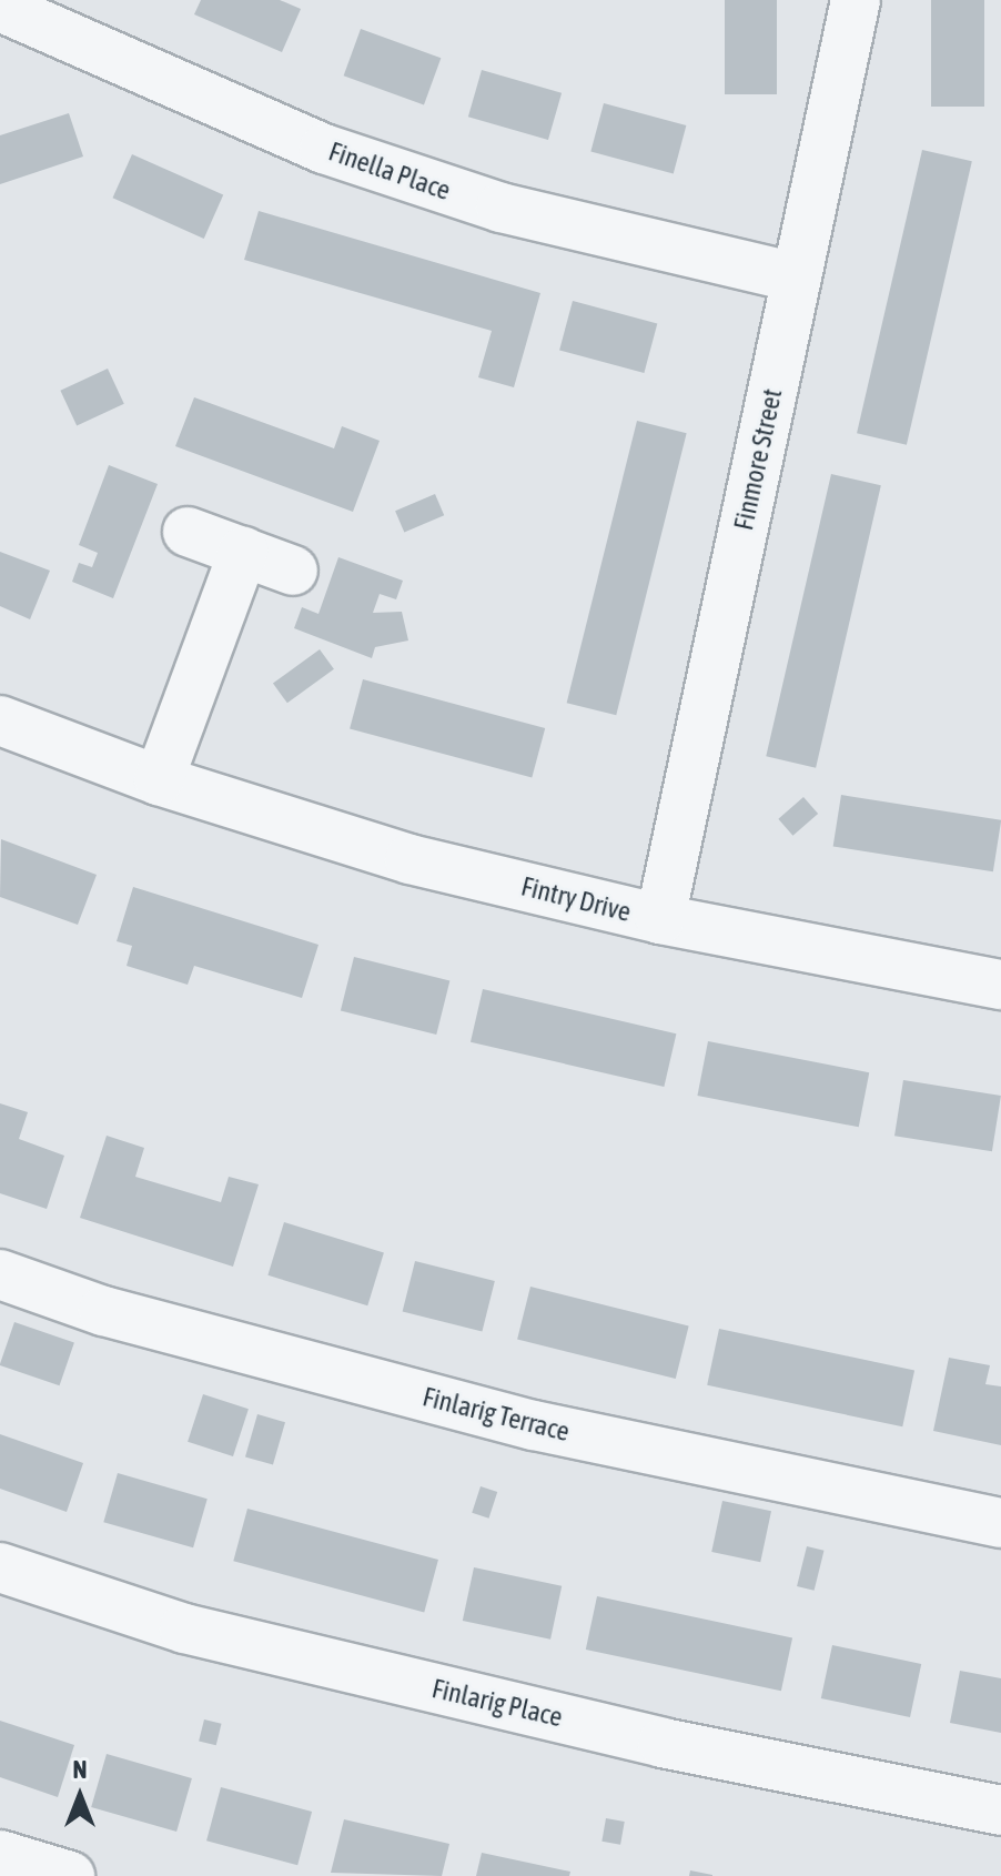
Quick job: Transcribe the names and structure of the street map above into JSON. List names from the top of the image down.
{
  "streets": {
    "street": [
      "Finella Place",
      "Finmore Street",
      "Fintry Drive",
      "Finlarig Terrace",
      "Finlarig Place"
    ]
  },
  "crossings": [
    ["Finella Place", "Finmore Street"],
    ["Finmore Street", "Fintry Drive"]
  ],
  "north": "top"
}
